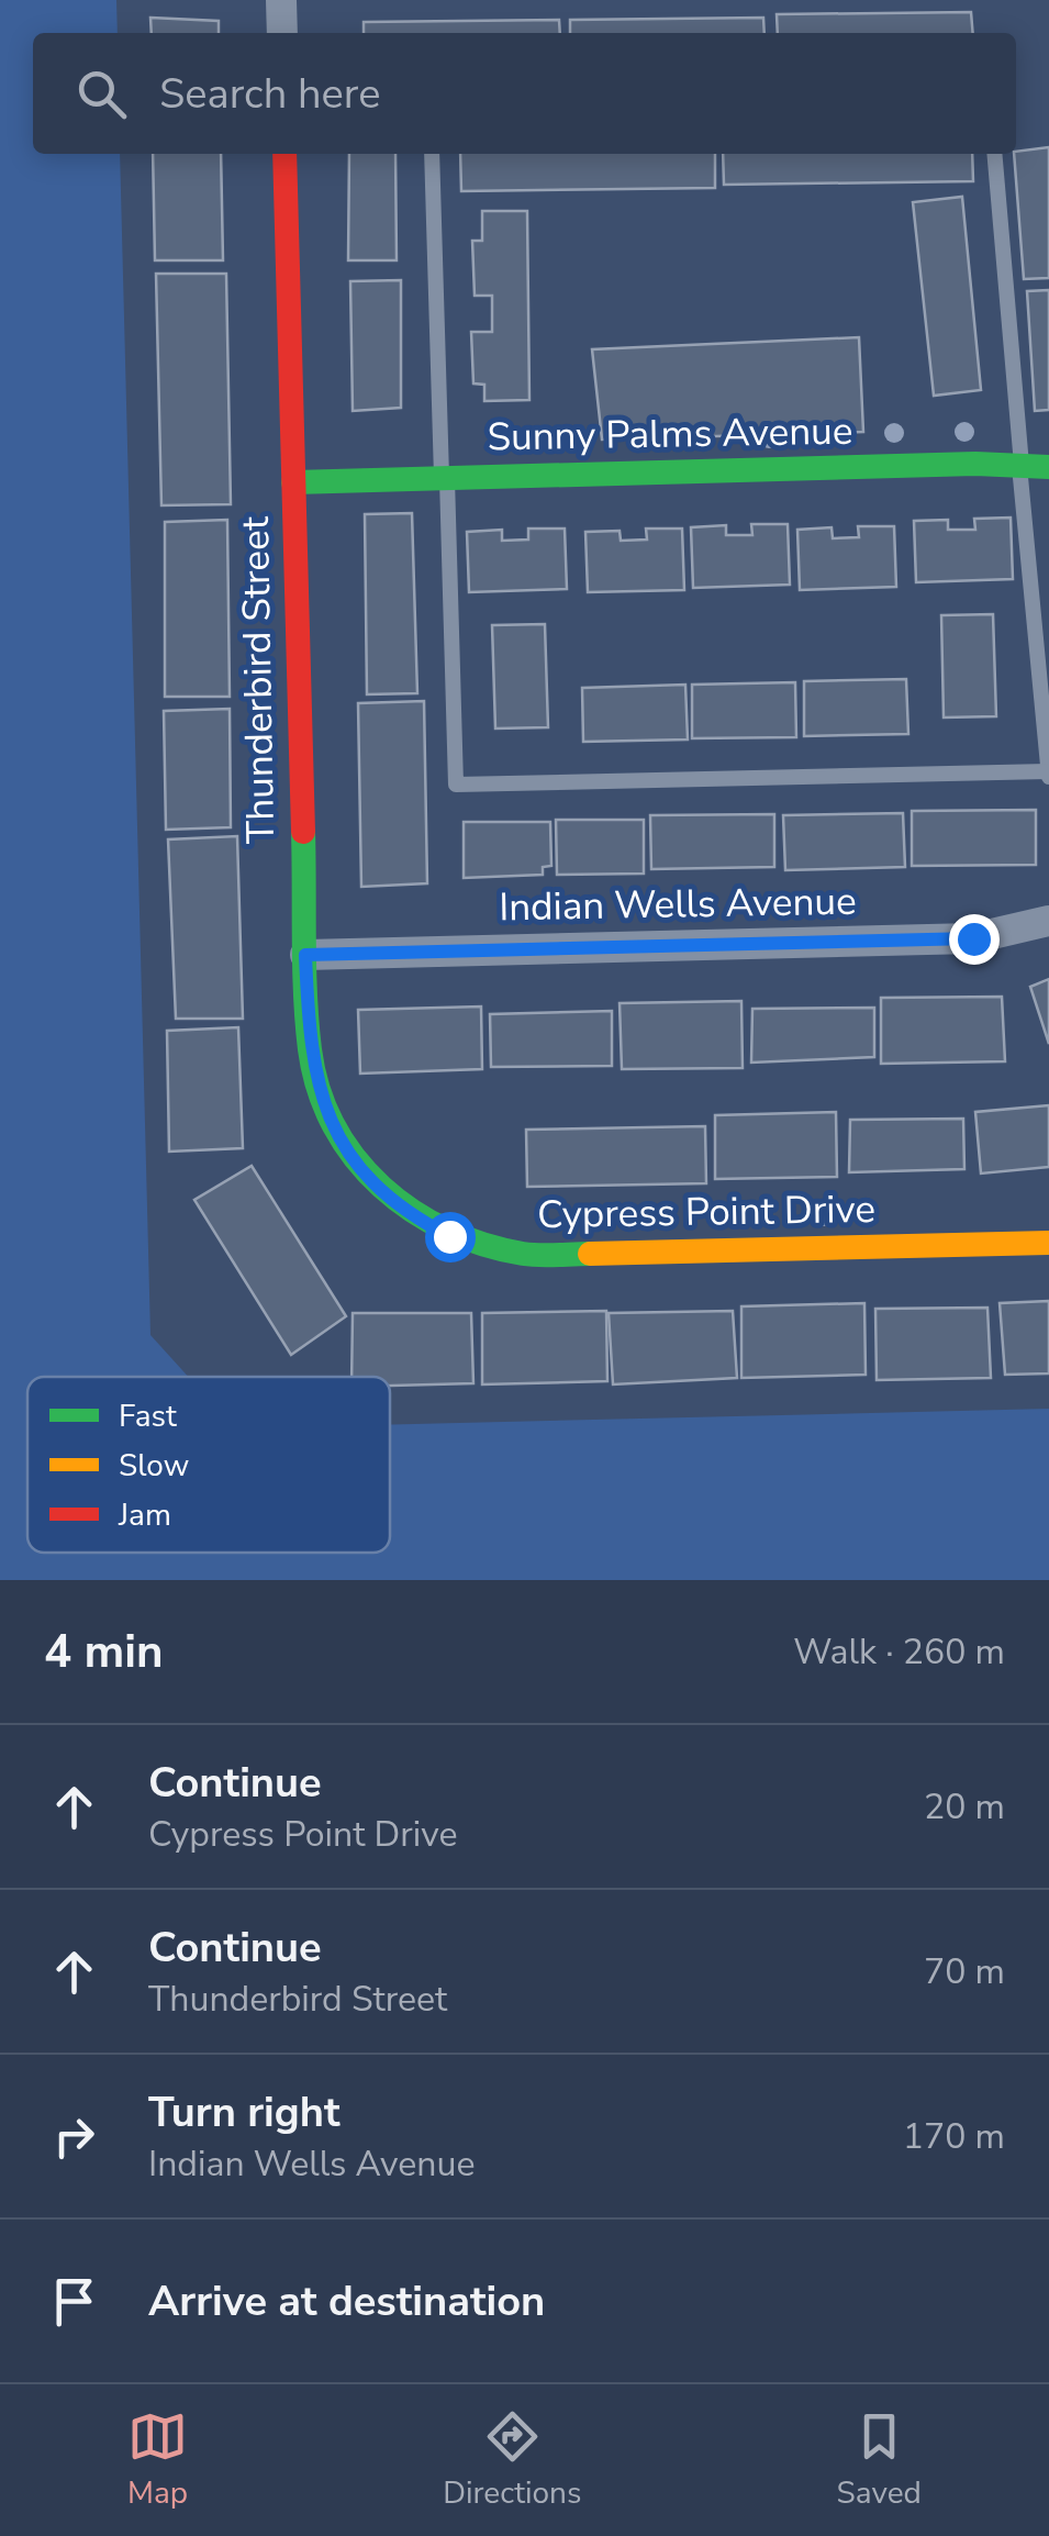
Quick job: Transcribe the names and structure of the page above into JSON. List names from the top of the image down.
{
  "streets": {
    "street": [
      "Sunny Palms Avenue",
      "Thunderbird Street",
      "Indian Wells Avenue",
      "Cypress Point Drive"
    ]
  },
  "crossings": [
    ["Sunny Palms Avenue", "Thunderbird Street"],
    ["Thunderbird Street", "Indian Wells Avenue"],
    ["Thunderbird Street", "Cypress Point Drive"]
  ],
  "legend": ["Fast", "Slow", "Jam"],
  "page": {
    "search": "Search here",
    "heading": ["4 min", "Walk · 260 m"],
    "list": [
      ["Continue", "Cypress Point Drive", "20 m"],
      ["Continue", "Thunderbird Street", "70 m"],
      ["Turn right", "Indian Wells Avenue", "170 m"],
      "Arrive at destination"
    ],
    "nav": ["Map", "Directions", "Saved"]
  }
}
